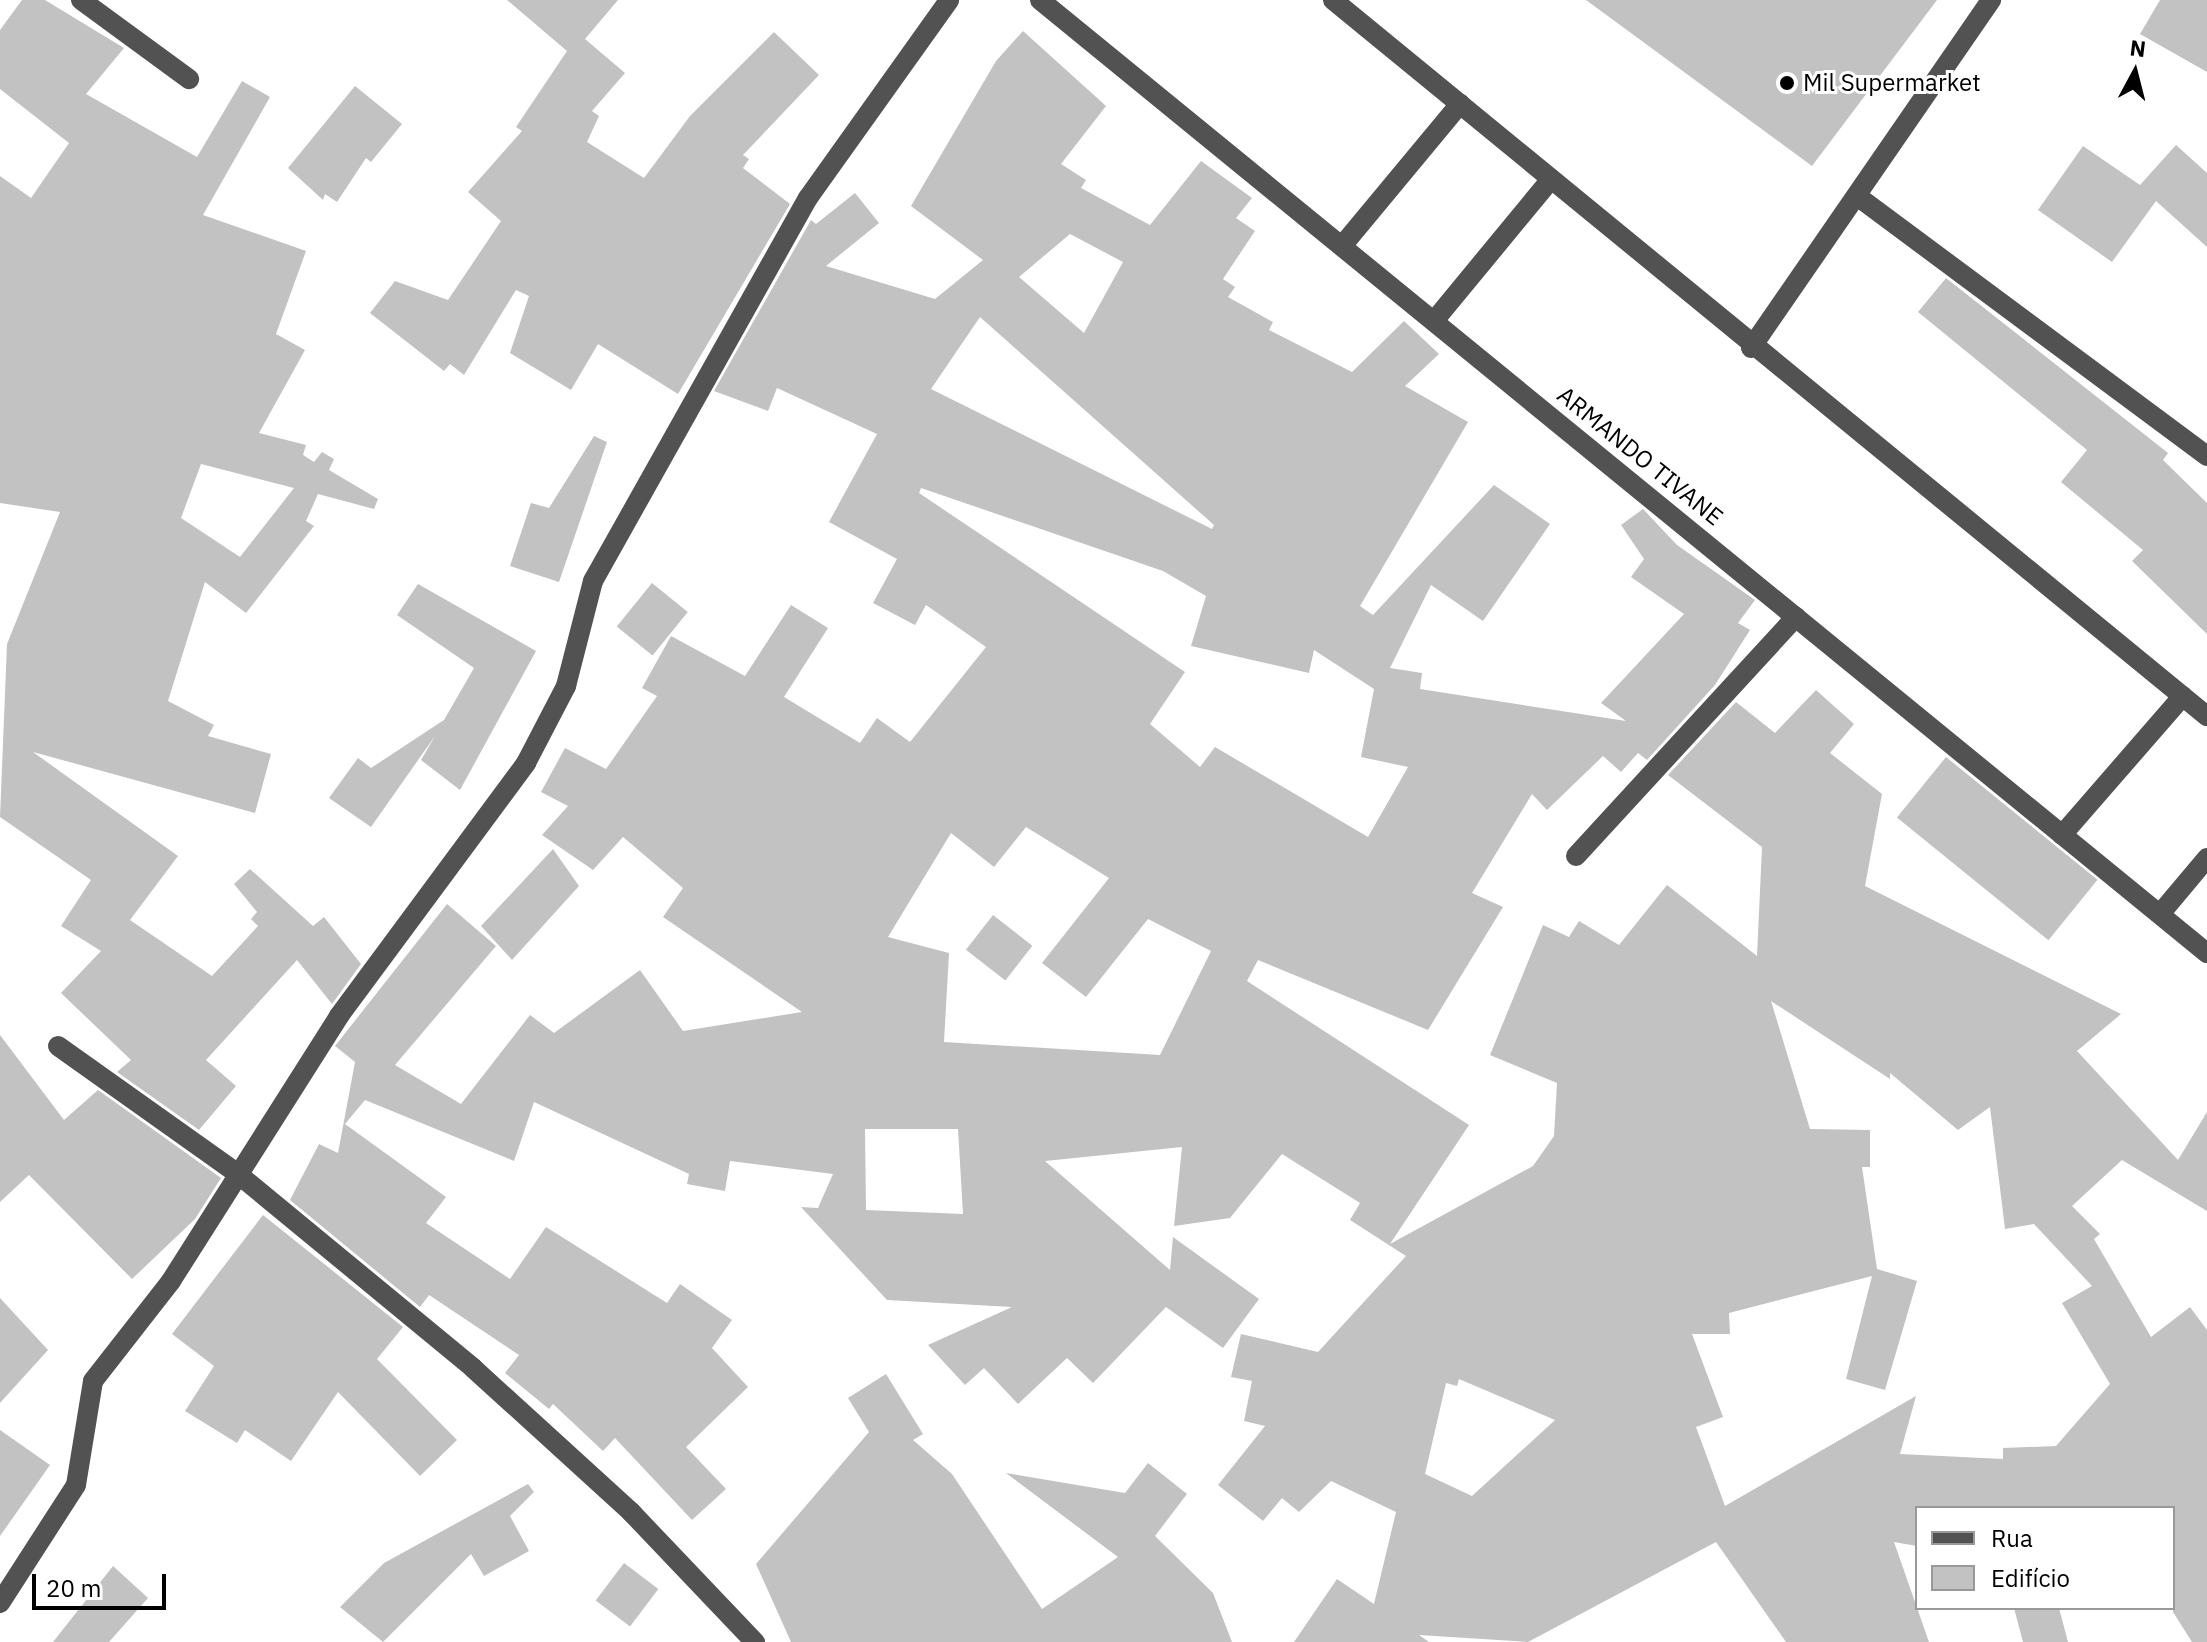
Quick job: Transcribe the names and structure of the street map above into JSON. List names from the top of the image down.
{
  "streets": {
    "street": ["ARMANDO TIVANE"]
  },
  "places": ["Mil Supermarket"],
  "legend": ["Rua", "Edifício"],
  "scale_bar": "20 m",
  "north": "top"
}
